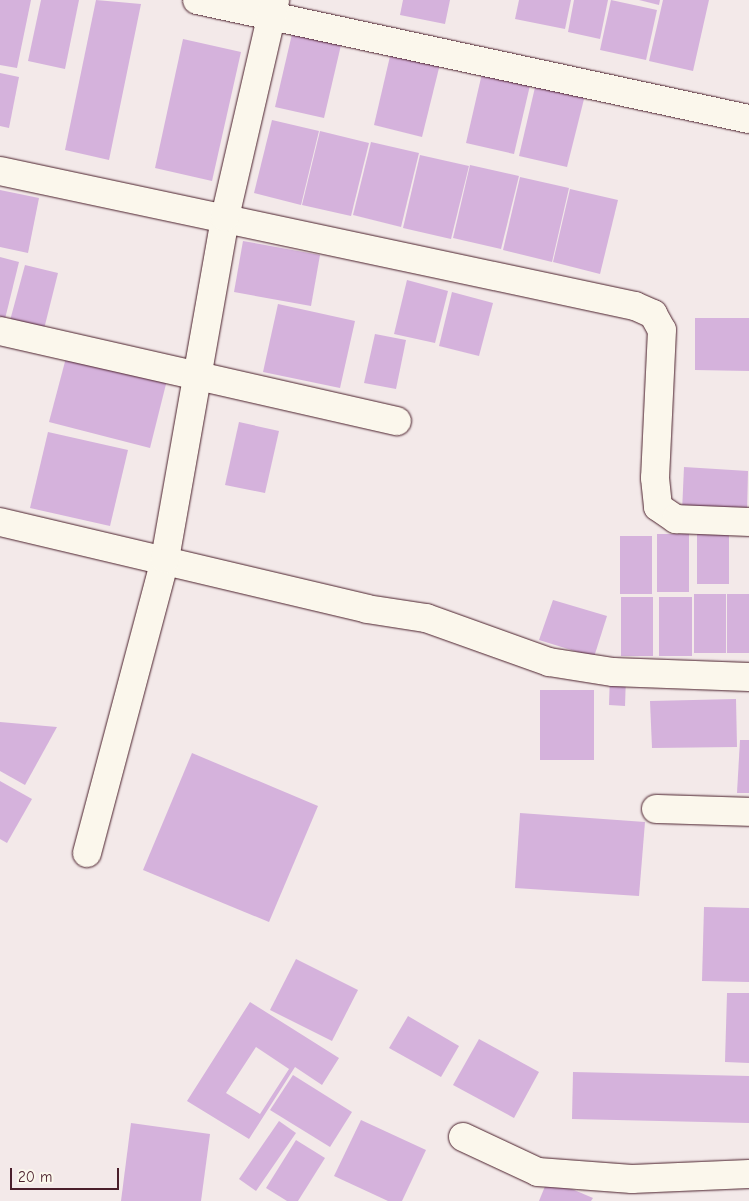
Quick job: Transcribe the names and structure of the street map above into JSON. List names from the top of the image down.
{
  "scale_bar": "20 m"
}
